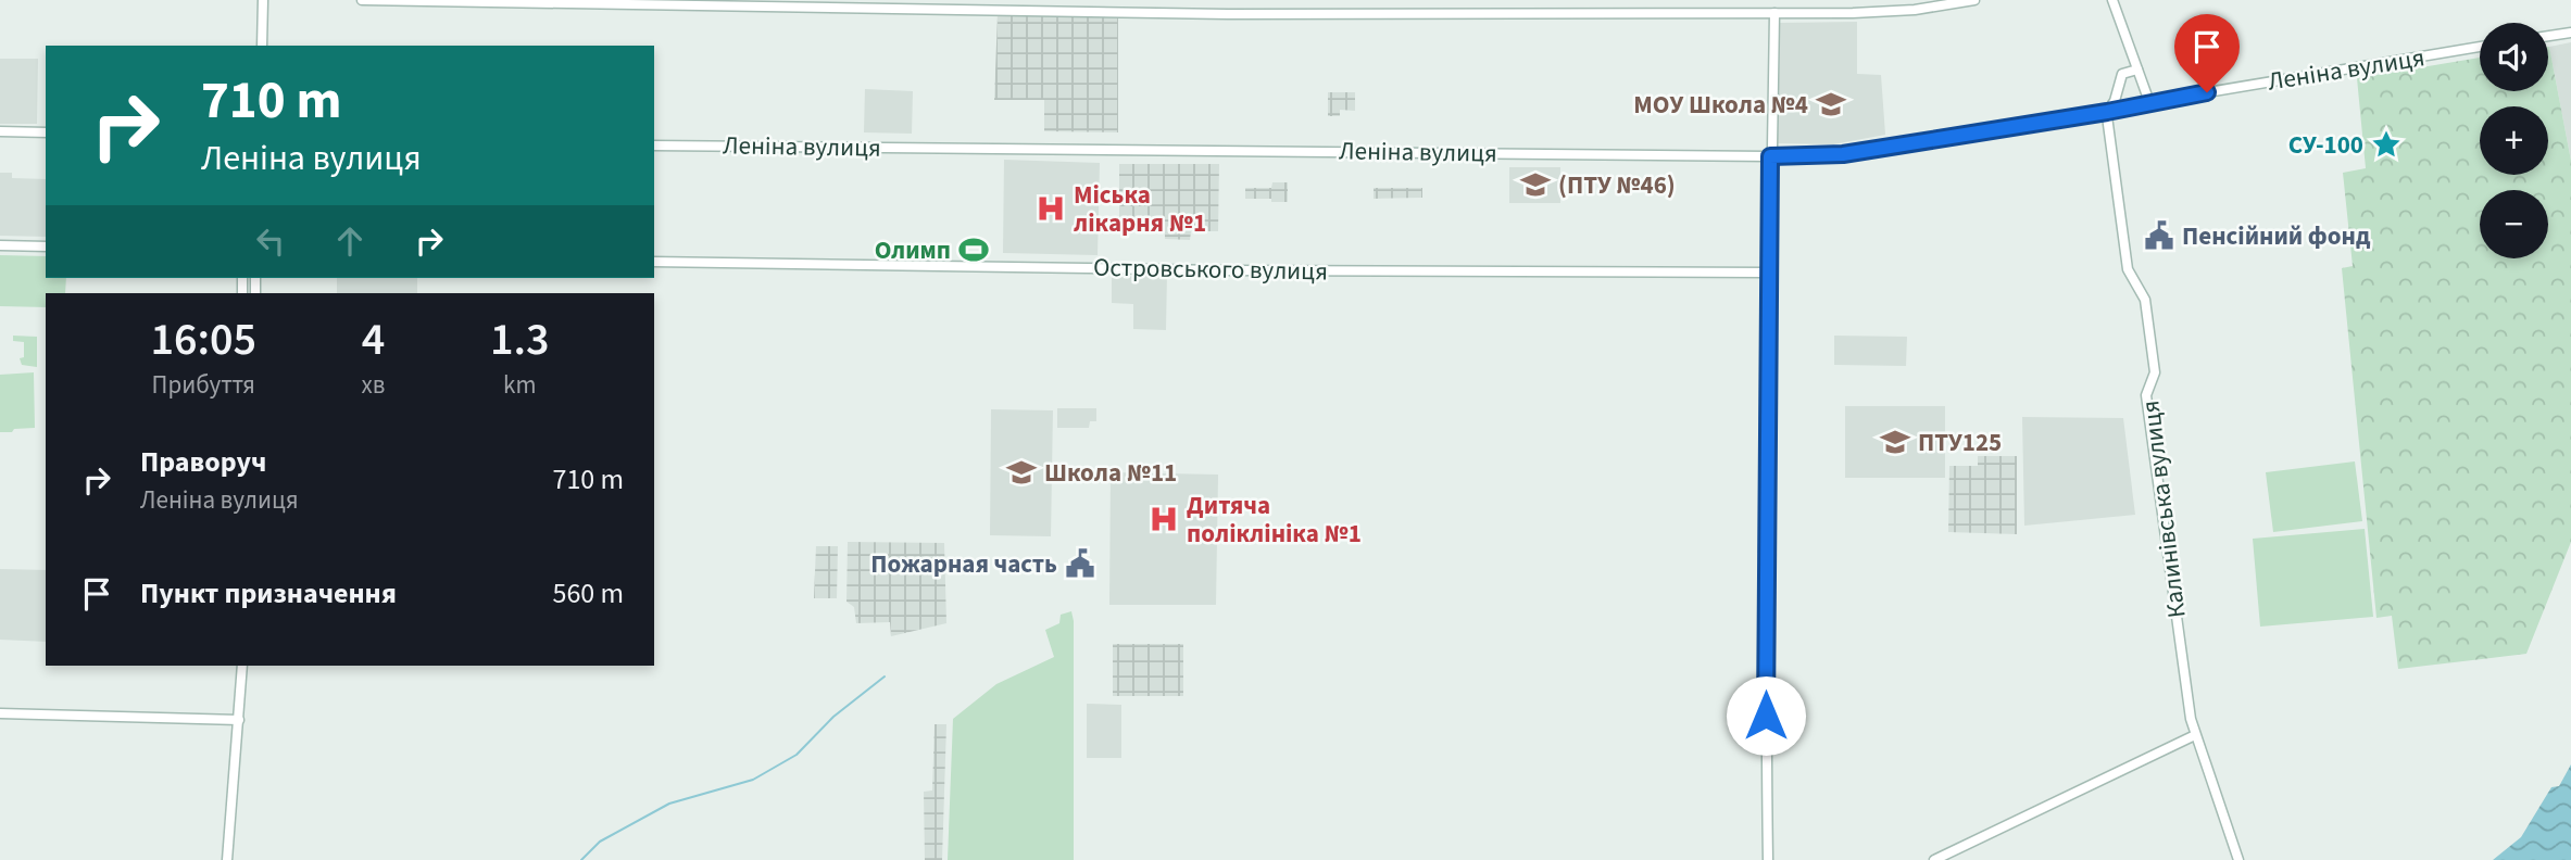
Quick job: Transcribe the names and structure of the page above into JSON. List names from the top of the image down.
{
  "streets": {
    "street": ["Леніна вулиця", "Островського вулиця", "Калинівська вулиця"]
  },
  "crossings": [
    ["Леніна вулиця", "Калинівська вулиця"]
  ],
  "places": {
    "school or university": [
      "МОУ Школа №4",
      "(ПТУ №46)",
      "ПТУ125",
      "Школа №11"
    ],
    "place": ["СУ-100"],
    "hospital": ["Міська лікарня №1", "Дитяча поліклініка №1"],
    "public building": ["Пенсійний фонд", "Пожарная часть"],
    "sports": ["Олимп"]
  },
  "page": {
    "map_buttons": ["+", "−"],
    "turn": ["710 m", "Леніна вулиця"],
    "eta": [
      "16:05",
      "Прибуття",
      "4",
      "хв",
      "1.3",
      "km"
    ],
    "list": [
      {
        "name": "Праворуч",
        "note": "Леніна вулиця",
        "value": "710 m"
      },
      {
        "name": "Пункт призначення",
        "value": "560 m"
      }
    ]
  }
}
